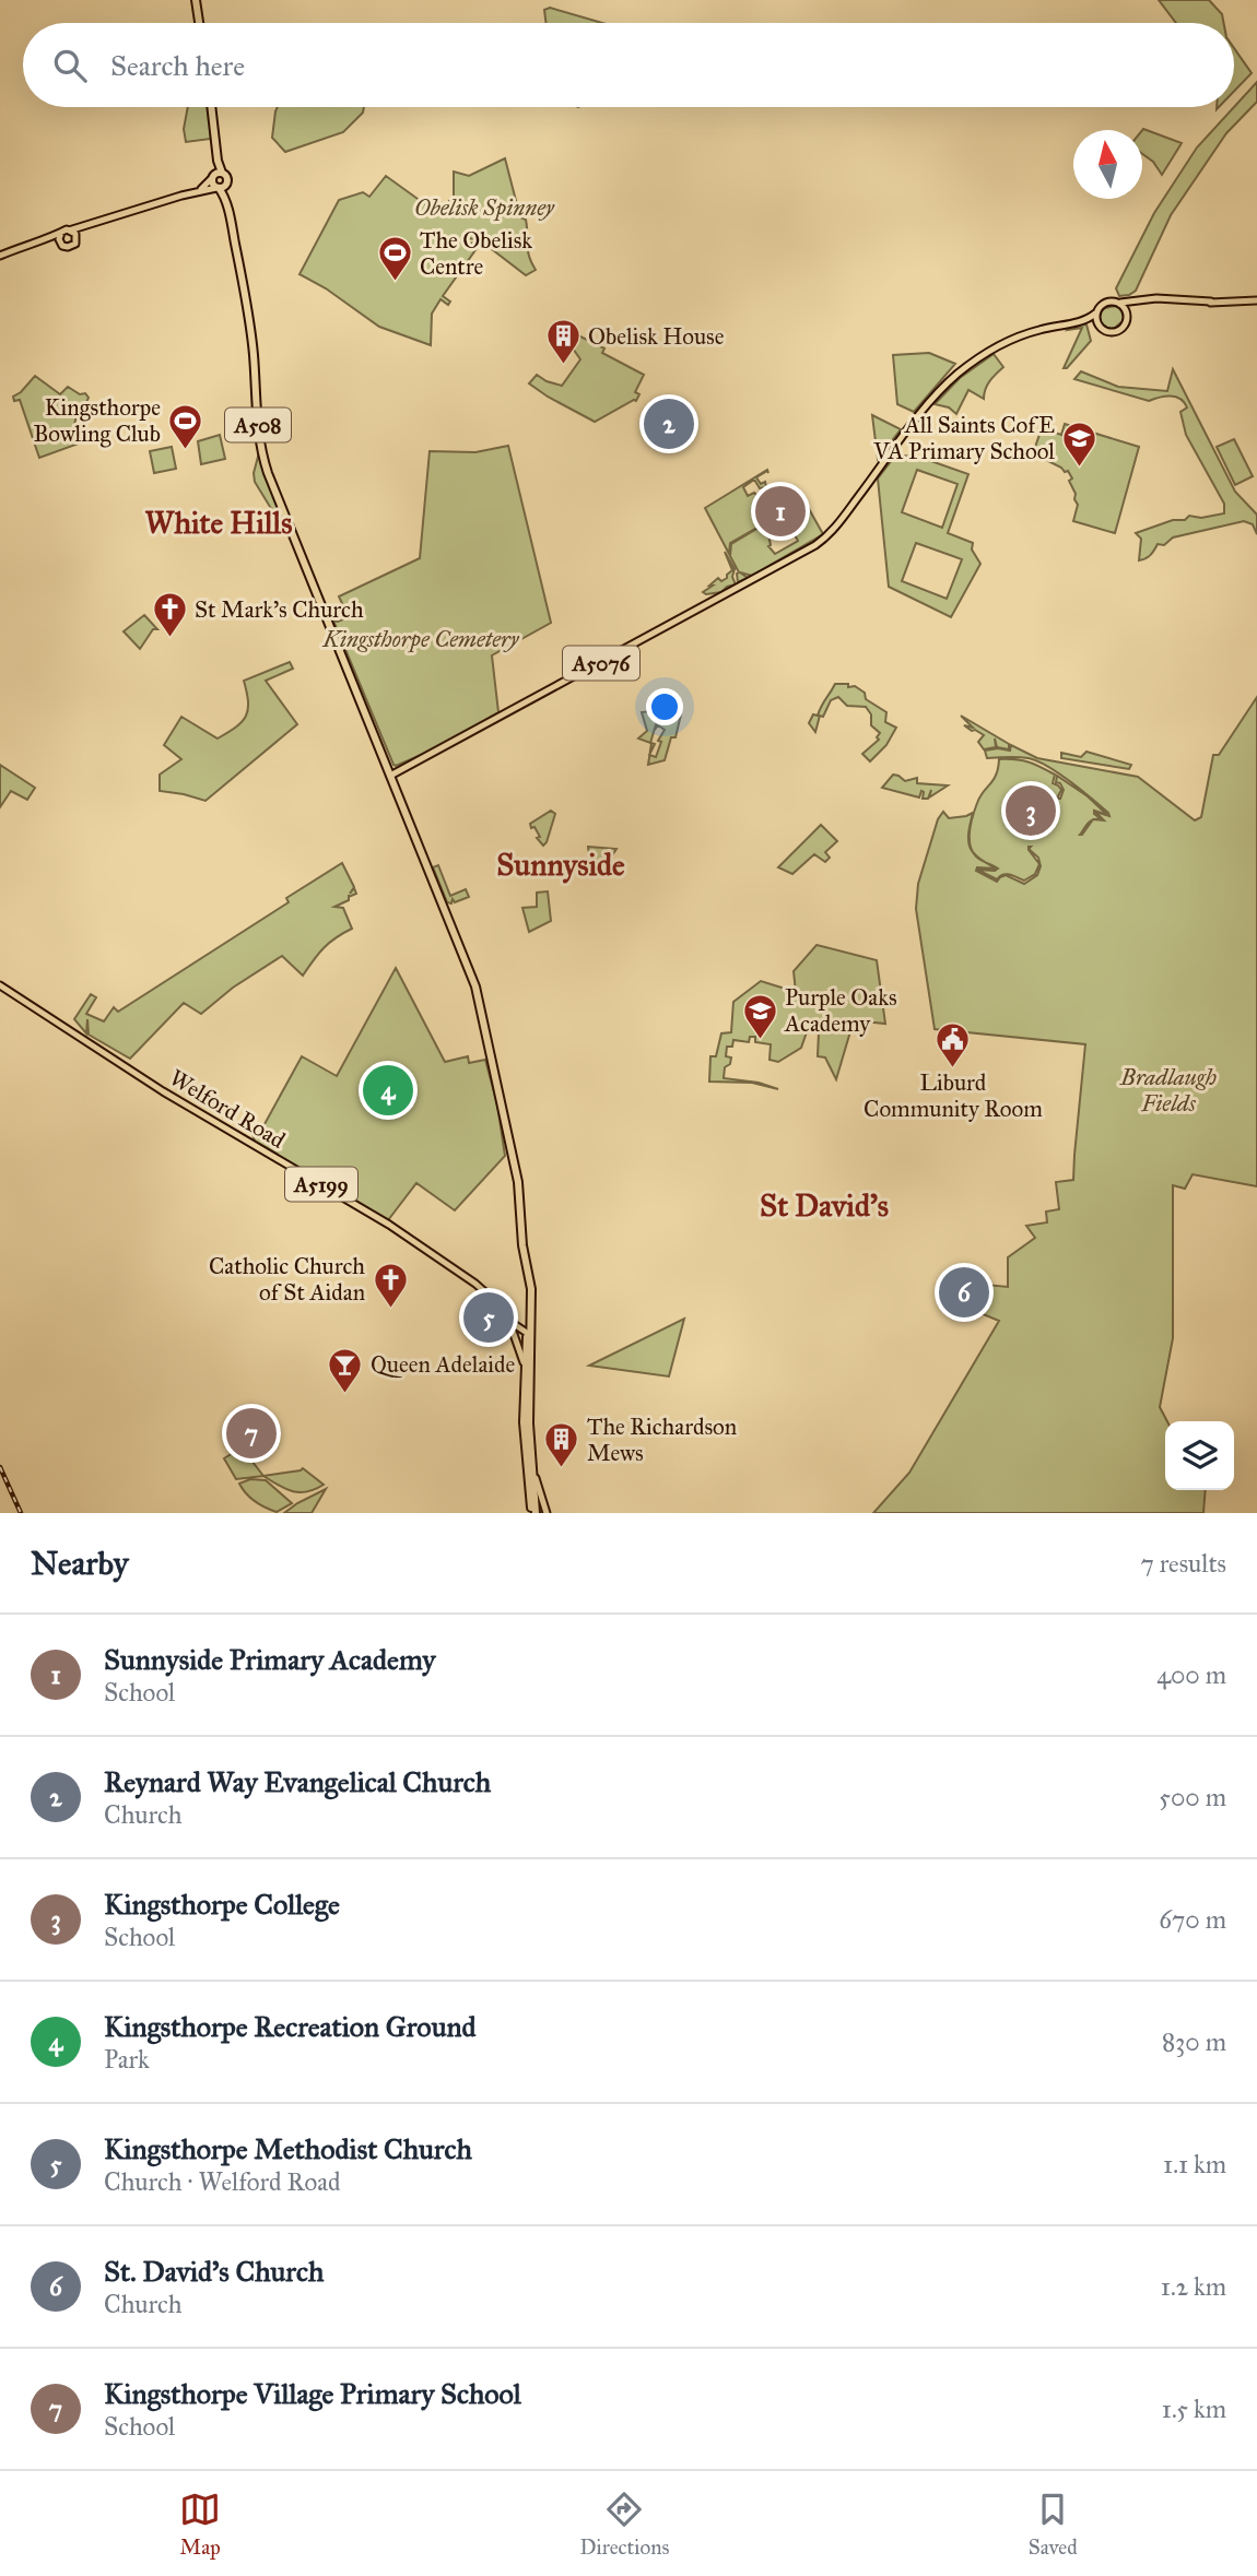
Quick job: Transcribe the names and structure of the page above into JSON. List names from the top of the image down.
{
  "streets": {
    "highway": ["A508"],
    "main road": ["A5076", "Welford Road", "A5199"]
  },
  "crossings": [
    ["A508", "A5076"],
    ["A508", "Welford Road"]
  ],
  "districts": ["White Hills", "Sunnyside", "St David's"],
  "parks": ["Obelisk Spinney", "Kingsthorpe Cemetery", "Bradlaugh Fields"],
  "places": {
    "sports": ["The Obelisk Centre", "Kingsthorpe Bowling Club"],
    "building": ["Obelisk House", "The Richardson Mews"],
    "school or university": ["All Saints CofE VA Primary School", "Purple Oaks Academy"],
    "church": ["St Mark's Church", "Catholic Church of St Aidan"],
    "public building": ["Liburd Community Room"],
    "bar": ["Queen Adelaide"]
  },
  "north": "top",
  "page": {
    "search": "Search here",
    "pins": [
      "2",
      "1",
      "3",
      "4",
      "6",
      "5",
      "7"
    ],
    "heading": ["Nearby", "7 results"],
    "list": [
      {
        "mark": "1",
        "name": "Sunnyside Primary Academy",
        "note": "School",
        "value": "400 m"
      },
      {
        "mark": "2",
        "name": "Reynard Way Evangelical Church",
        "note": "Church",
        "value": "500 m"
      },
      {
        "mark": "3",
        "name": "Kingsthorpe College",
        "note": "School",
        "value": "670 m"
      },
      {
        "mark": "4",
        "name": "Kingsthorpe Recreation Ground",
        "note": "Park",
        "value": "830 m"
      },
      {
        "mark": "5",
        "name": "Kingsthorpe Methodist Church",
        "note": "Church · Welford Road",
        "value": "1.1 km"
      },
      {
        "mark": "6",
        "name": "St. David's Church",
        "note": "Church",
        "value": "1.2 km"
      },
      {
        "mark": "7",
        "name": "Kingsthorpe Village Primary School",
        "note": "School",
        "value": "1.5 km"
      }
    ],
    "nav": ["Map", "Directions", "Saved"]
  }
}
